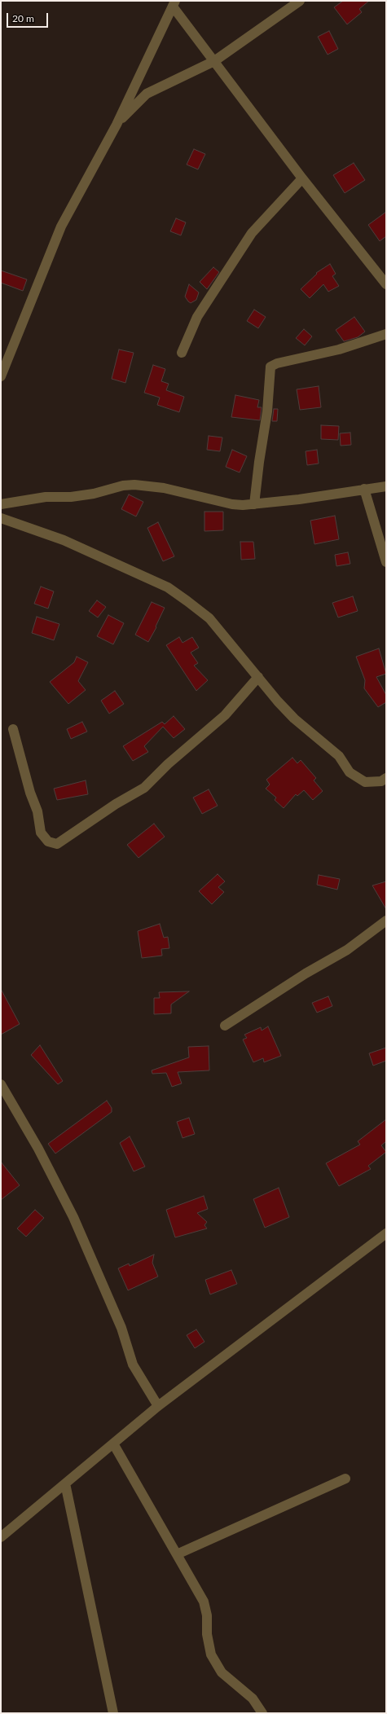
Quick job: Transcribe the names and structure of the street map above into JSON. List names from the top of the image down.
{
  "scale_bar": "20 m"
}
